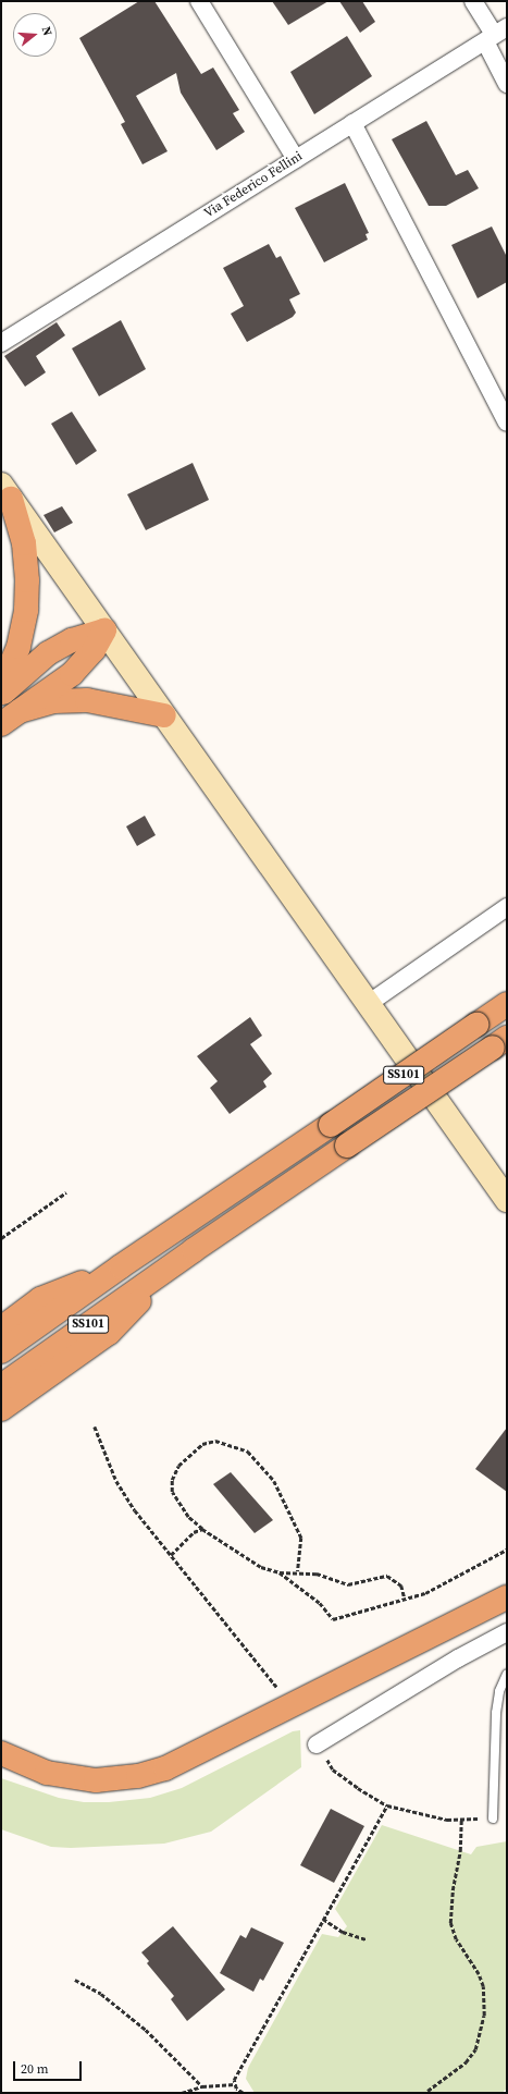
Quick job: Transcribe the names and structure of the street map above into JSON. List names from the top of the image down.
{
  "streets": {
    "highway": ["SS101"],
    "street": ["Via Federico Fellini"]
  },
  "scale_bar": "20 m",
  "north": "right"
}
